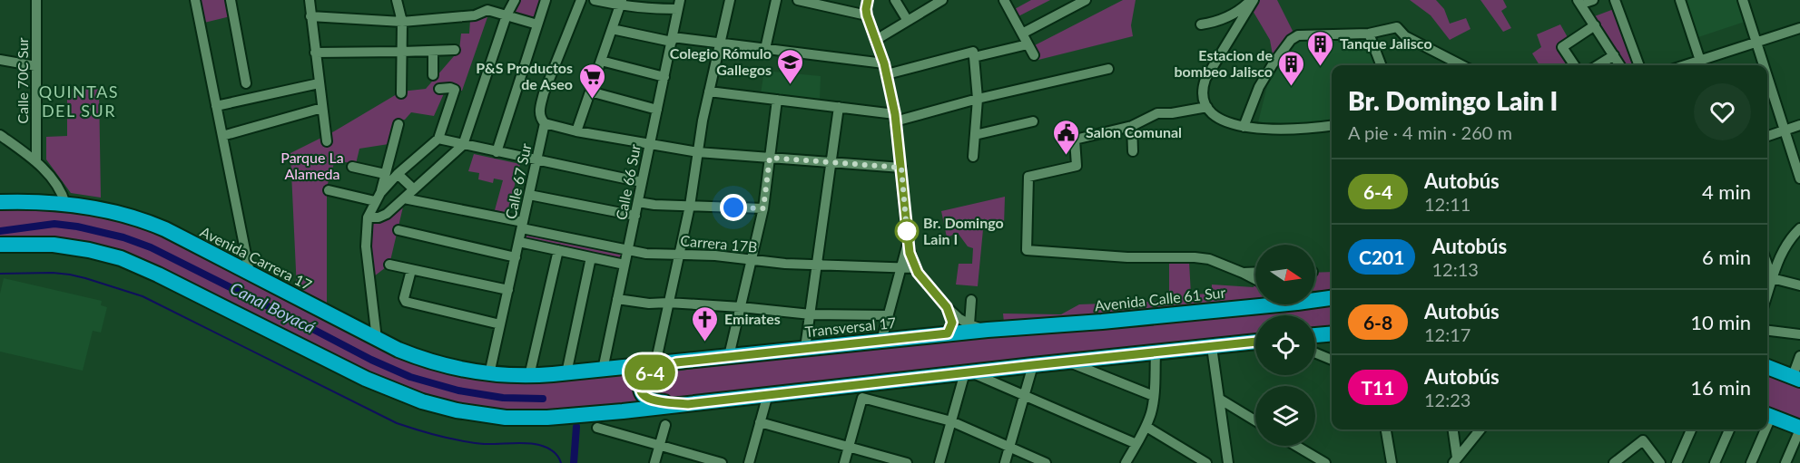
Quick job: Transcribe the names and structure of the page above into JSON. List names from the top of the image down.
{
  "streets": {
    "highway": ["Avenida Carrera 17", "Avenida Calle 61 Sur", "Transversal 17"],
    "street": [
      "Calle 70C Sur",
      "Calle 67 Sur",
      "Calle 66 Sur",
      "Carrera 17B"
    ]
  },
  "crossings": [
    ["Calle 67 Sur", "Carrera 17B"],
    ["Calle 67 Sur", "Avenida Carrera 17"],
    ["Calle 67 Sur", "Transversal 17"],
    ["Calle 66 Sur", "Carrera 17B"],
    ["Calle 66 Sur", "Transversal 17"],
    ["Avenida Carrera 17", "Transversal 17"],
    ["Avenida Calle 61 Sur", "Transversal 17"]
  ],
  "districts": ["QUINTAS DEL SUR"],
  "water": ["Canal Boyacá"],
  "parks": ["Parque La Alameda"],
  "places": {
    "building": ["Tanque Jalisco", "Estacion de bombeo Jalisco"],
    "school or university": ["Colegio Rómulo Gallegos"],
    "supermarket": ["P&S Productos de Aseo"],
    "public building": ["Salon Comunal"],
    "other": ["Br. Domingo Lain I"],
    "church": ["Emirates"]
  },
  "lines": ["bus line 6-4"],
  "north": "right",
  "page": {
    "on_map": "6-4",
    "heading": ["Br. Domingo Lain I", "A pie · 4 min · 260 m"],
    "list": [
      {
        "mark": "6-4",
        "name": "Autobús",
        "note": "12:11",
        "value": "4 min"
      },
      {
        "mark": "C201",
        "name": "Autobús",
        "note": "12:13",
        "value": "6 min"
      },
      {
        "mark": "6-8",
        "name": "Autobús",
        "note": "12:17",
        "value": "10 min"
      },
      {
        "mark": "T11",
        "name": "Autobús",
        "note": "12:23",
        "value": "16 min"
      }
    ]
  }
}
